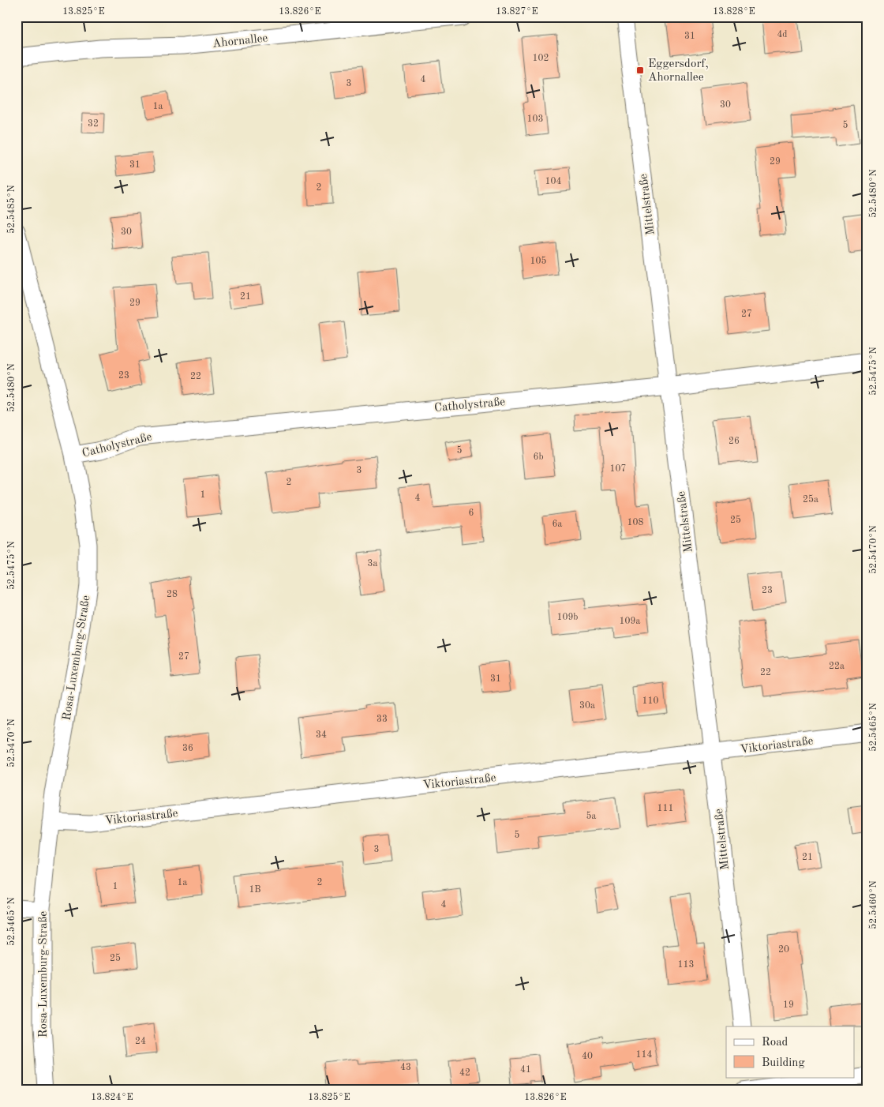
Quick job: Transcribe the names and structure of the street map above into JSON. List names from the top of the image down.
{
  "streets": {
    "street": [
      "Ahornallee",
      "Mittelstraße",
      "Catholystraße",
      "Rosa-Luxemburg-Straße",
      "Viktoriastraße"
    ]
  },
  "crossings": [
    ["Mittelstraße", "Catholystraße"],
    ["Mittelstraße", "Viktoriastraße"],
    ["Catholystraße", "Rosa-Luxemburg-Straße"],
    ["Rosa-Luxemburg-Straße", "Viktoriastraße"]
  ],
  "places": {
    "transit": ["Eggersdorf, Ahornallee"]
  },
  "house_numbers": [
    "4d",
    "31",
    "102",
    "4",
    "3",
    "30",
    "1a",
    "103",
    "32",
    "5",
    "29",
    "31",
    "104",
    "2",
    "30",
    "105",
    "21",
    "29",
    "27",
    "23",
    "22",
    "26",
    "5",
    "6b",
    "107",
    "3",
    "2",
    "1",
    "4",
    "25a",
    "6",
    "25",
    "108",
    "6a",
    "3a",
    "23",
    "28",
    "109b",
    "109a",
    "27",
    "22a",
    "22",
    "31",
    "110",
    "30a",
    "33",
    "34",
    "36",
    "111",
    "5a",
    "5",
    "3",
    "21",
    "1a",
    "2",
    "1",
    "1B",
    "4",
    "20",
    "25",
    "113",
    "19",
    "24",
    "114",
    "40",
    "43",
    "41",
    "42"
  ],
  "legend": ["Road", "Building"],
  "coordinates": [
    "13.825°E",
    "13.826°E",
    "13.827°E",
    "13.828°E",
    "52.5480°N",
    "52.5485°N",
    "52.5475°N",
    "52.5470°N",
    "52.5465°N",
    "52.5460°N",
    "13.824°E"
  ]
}
